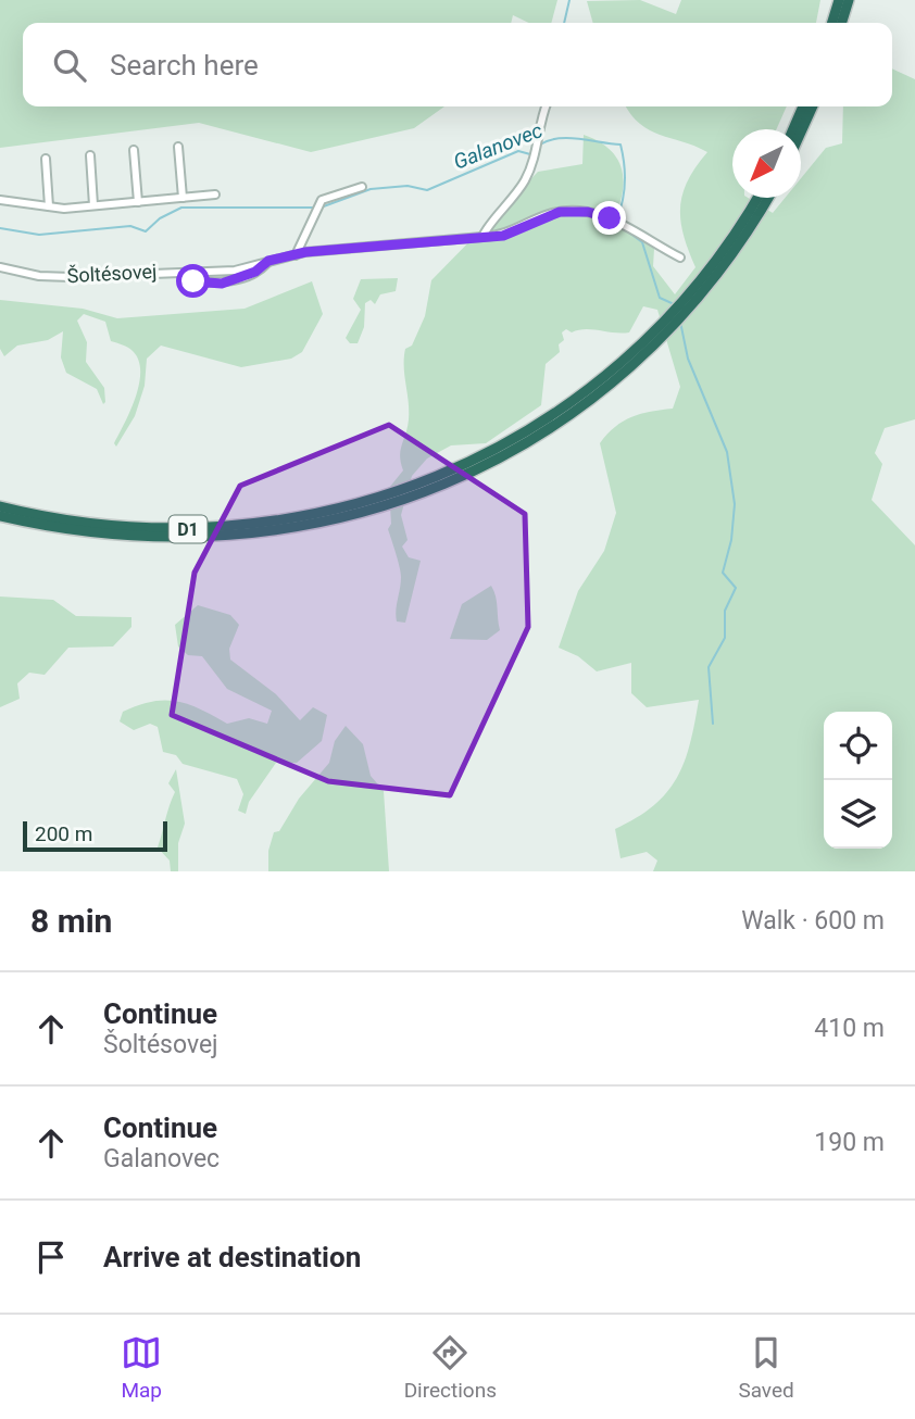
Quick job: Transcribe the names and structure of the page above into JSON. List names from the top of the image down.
{
  "streets": {
    "highway": ["D1"],
    "street": ["Šoltésovej"]
  },
  "water": ["Galanovec"],
  "scale_bar": "200 m",
  "north": "bottom left",
  "page": {
    "search": "Search here",
    "scale": "200 m",
    "heading": ["8 min", "Walk · 600 m"],
    "list": [
      ["Continue", "Šoltésovej", "410 m"],
      ["Continue", "Galanovec", "190 m"],
      "Arrive at destination"
    ],
    "nav": ["Map", "Directions", "Saved"]
  }
}
